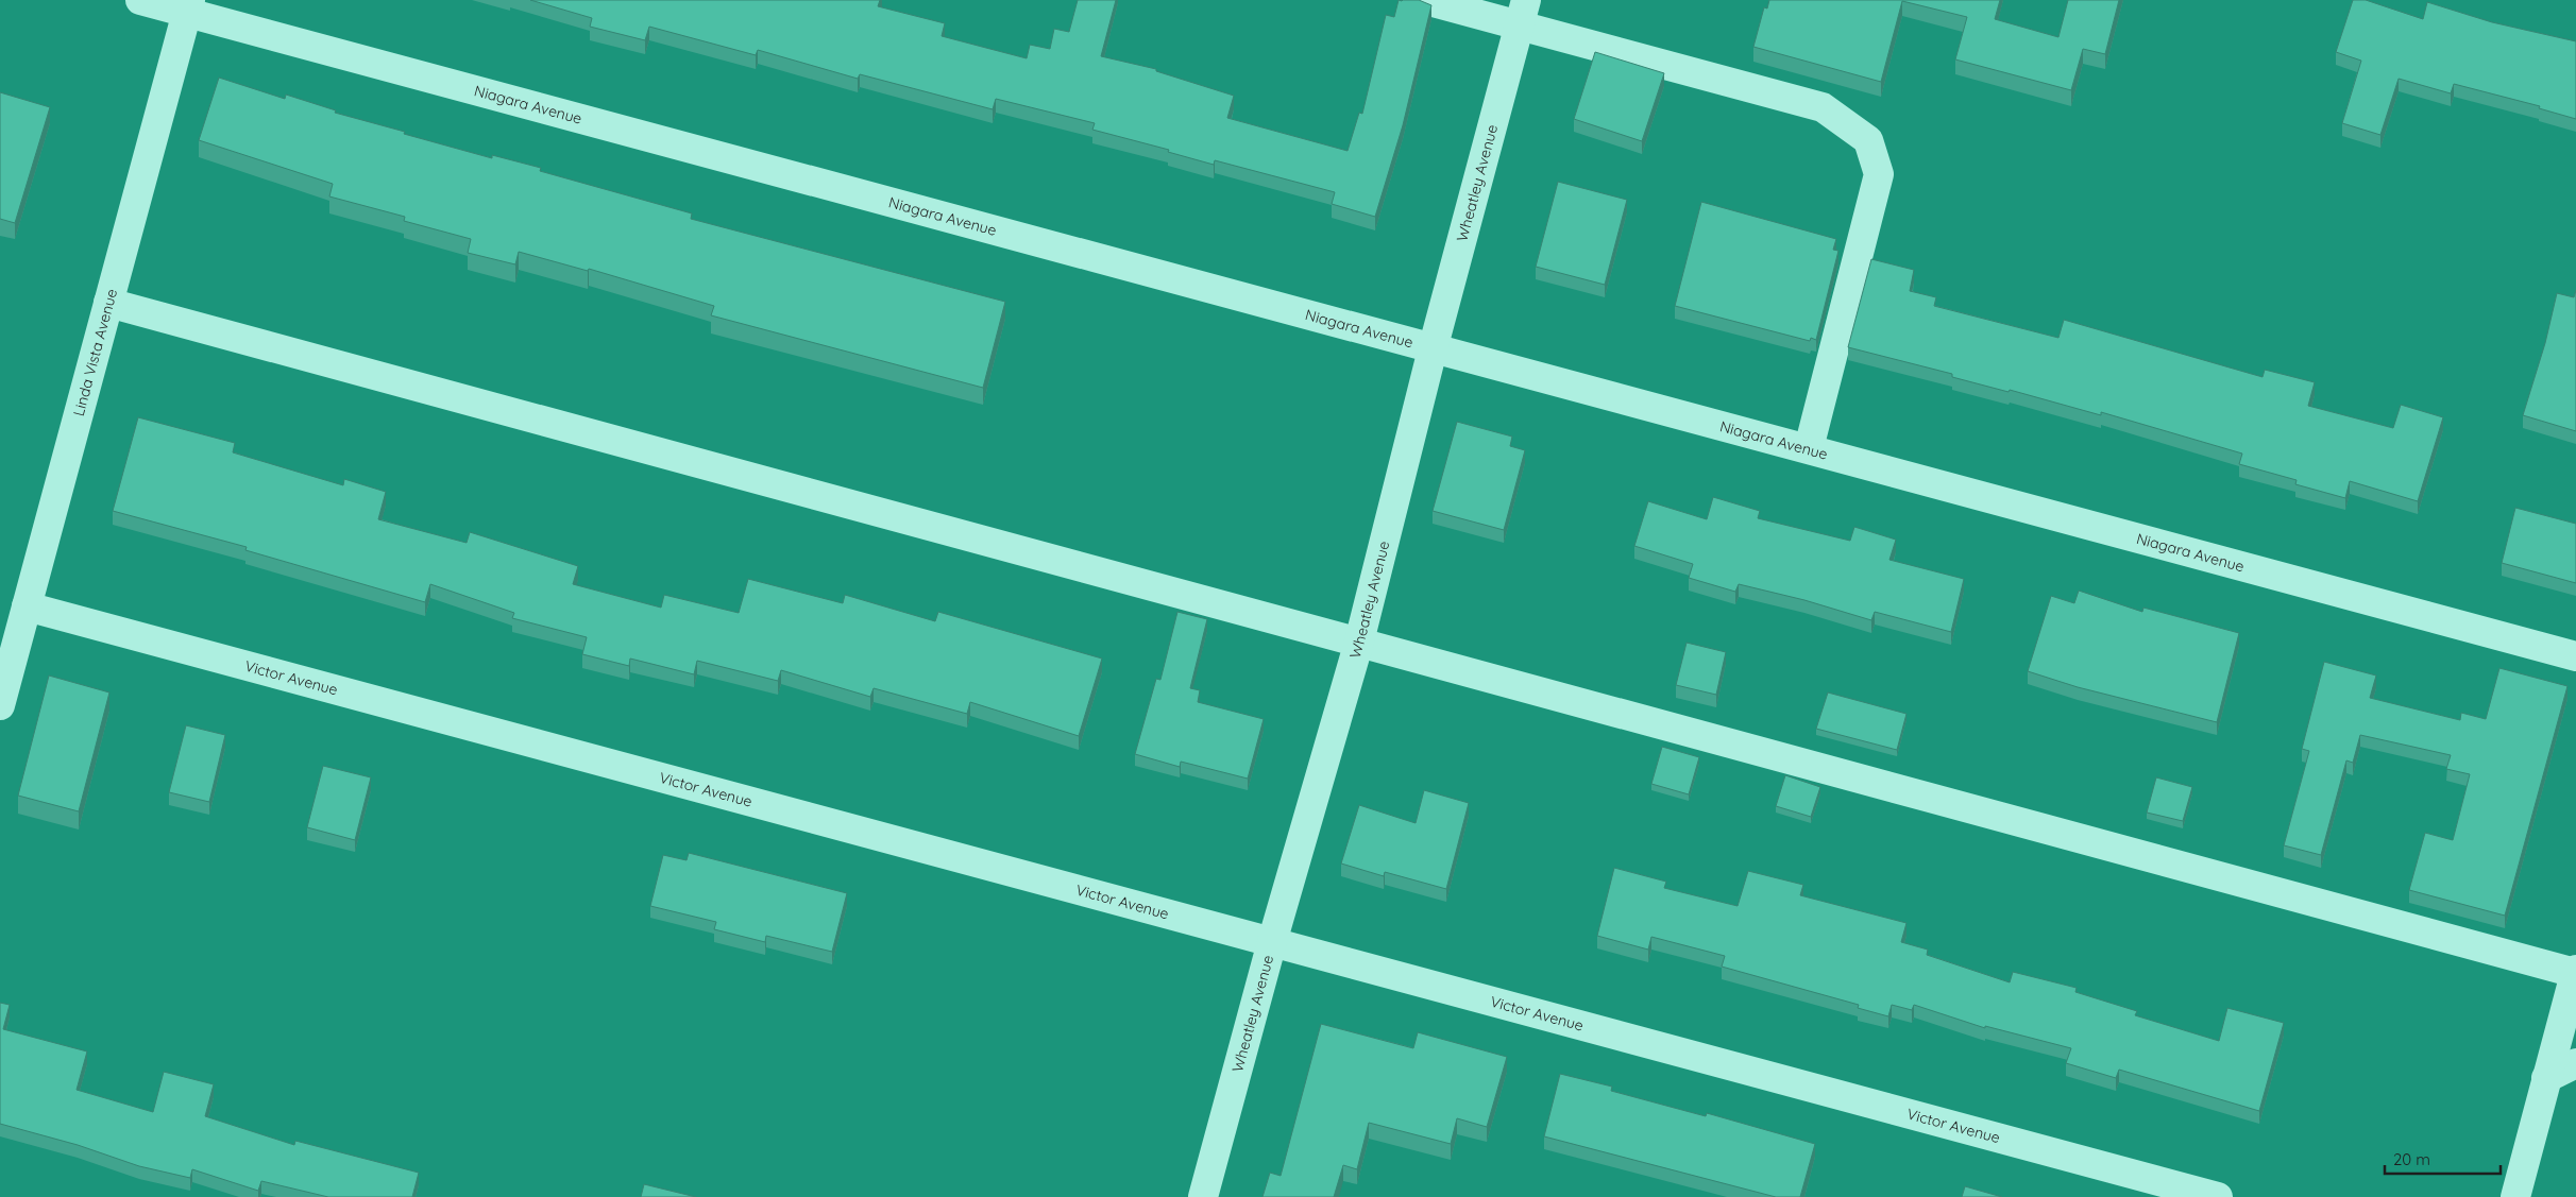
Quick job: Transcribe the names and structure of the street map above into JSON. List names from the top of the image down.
{
  "streets": {
    "street": [
      "Niagara Avenue",
      "Wheatley Avenue",
      "Linda Vista Avenue",
      "Victor Avenue"
    ]
  },
  "crossings": [
    ["Niagara Avenue", "Wheatley Avenue"],
    ["Niagara Avenue", "Linda Vista Avenue"],
    ["Wheatley Avenue", "Victor Avenue"],
    ["Linda Vista Avenue", "Victor Avenue"]
  ],
  "scale_bar": "20 m"
}
